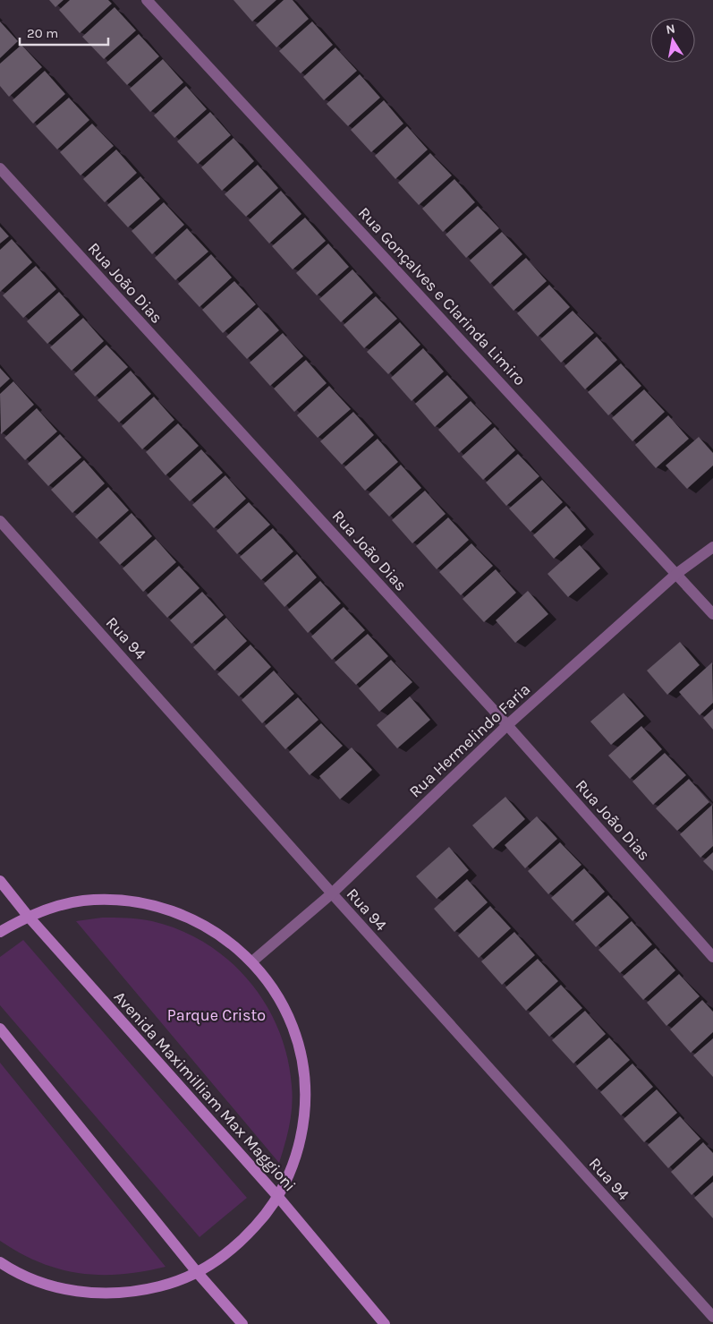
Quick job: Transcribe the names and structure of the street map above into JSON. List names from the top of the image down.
{
  "streets": {
    "street": [
      "Rua João Dias",
      "Rua Gonçalves e Clarinda Limiro",
      "Rua 94",
      "Rua Hermelindo Faria",
      "Avenida Maximilliam Max Maggioni"
    ]
  },
  "crossings": [
    ["Rua João Dias", "Rua Hermelindo Faria"],
    ["Rua Gonçalves e Clarinda Limiro", "Rua Hermelindo Faria"],
    ["Rua 94", "Rua Hermelindo Faria"]
  ],
  "parks": ["Parque Cristo"],
  "scale_bar": "20 m",
  "north": "top"
}
